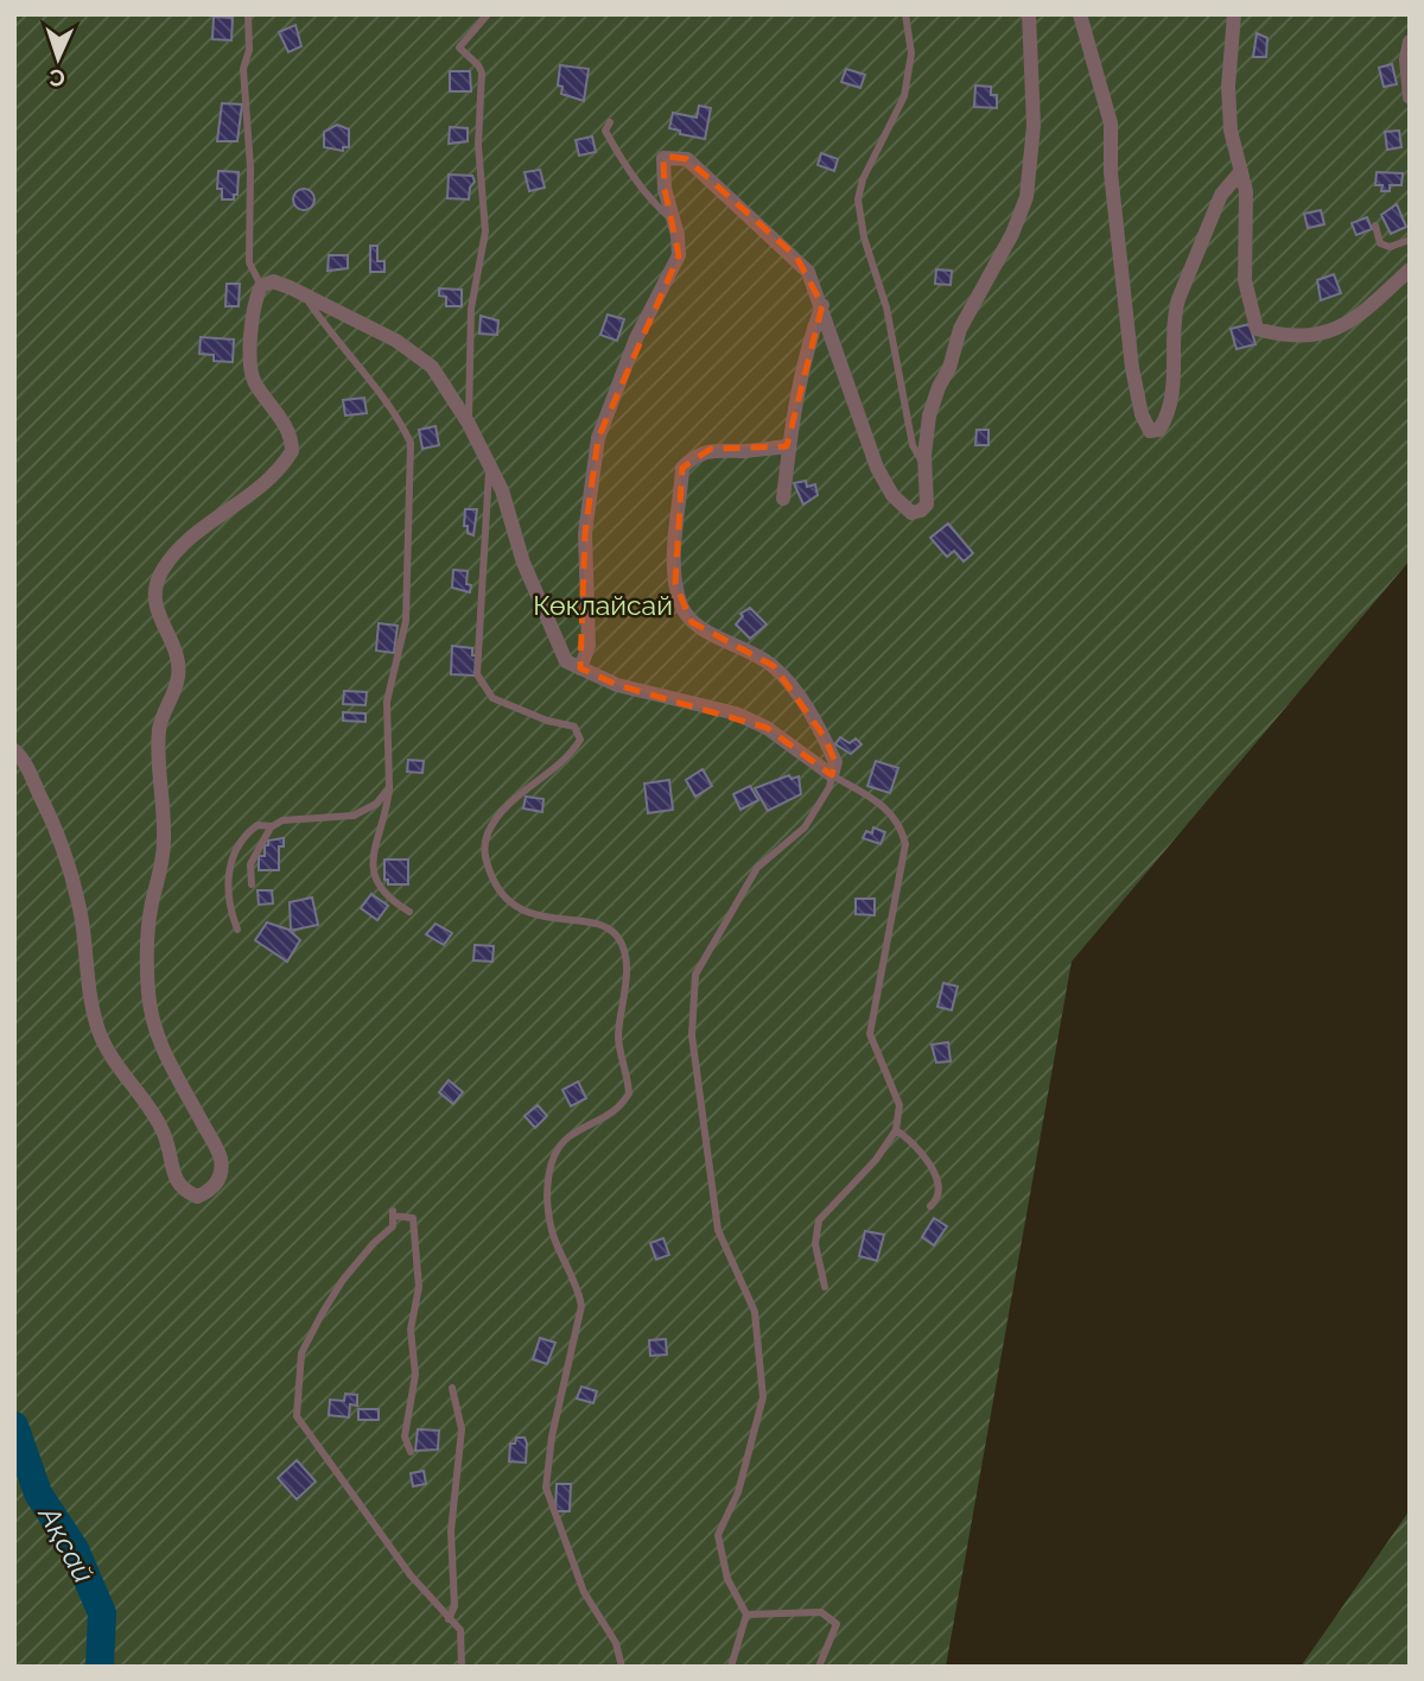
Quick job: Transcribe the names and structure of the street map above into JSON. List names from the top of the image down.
{
  "water": ["Ақсай"],
  "parks": ["Көклайсай"],
  "north": "bottom"
}
